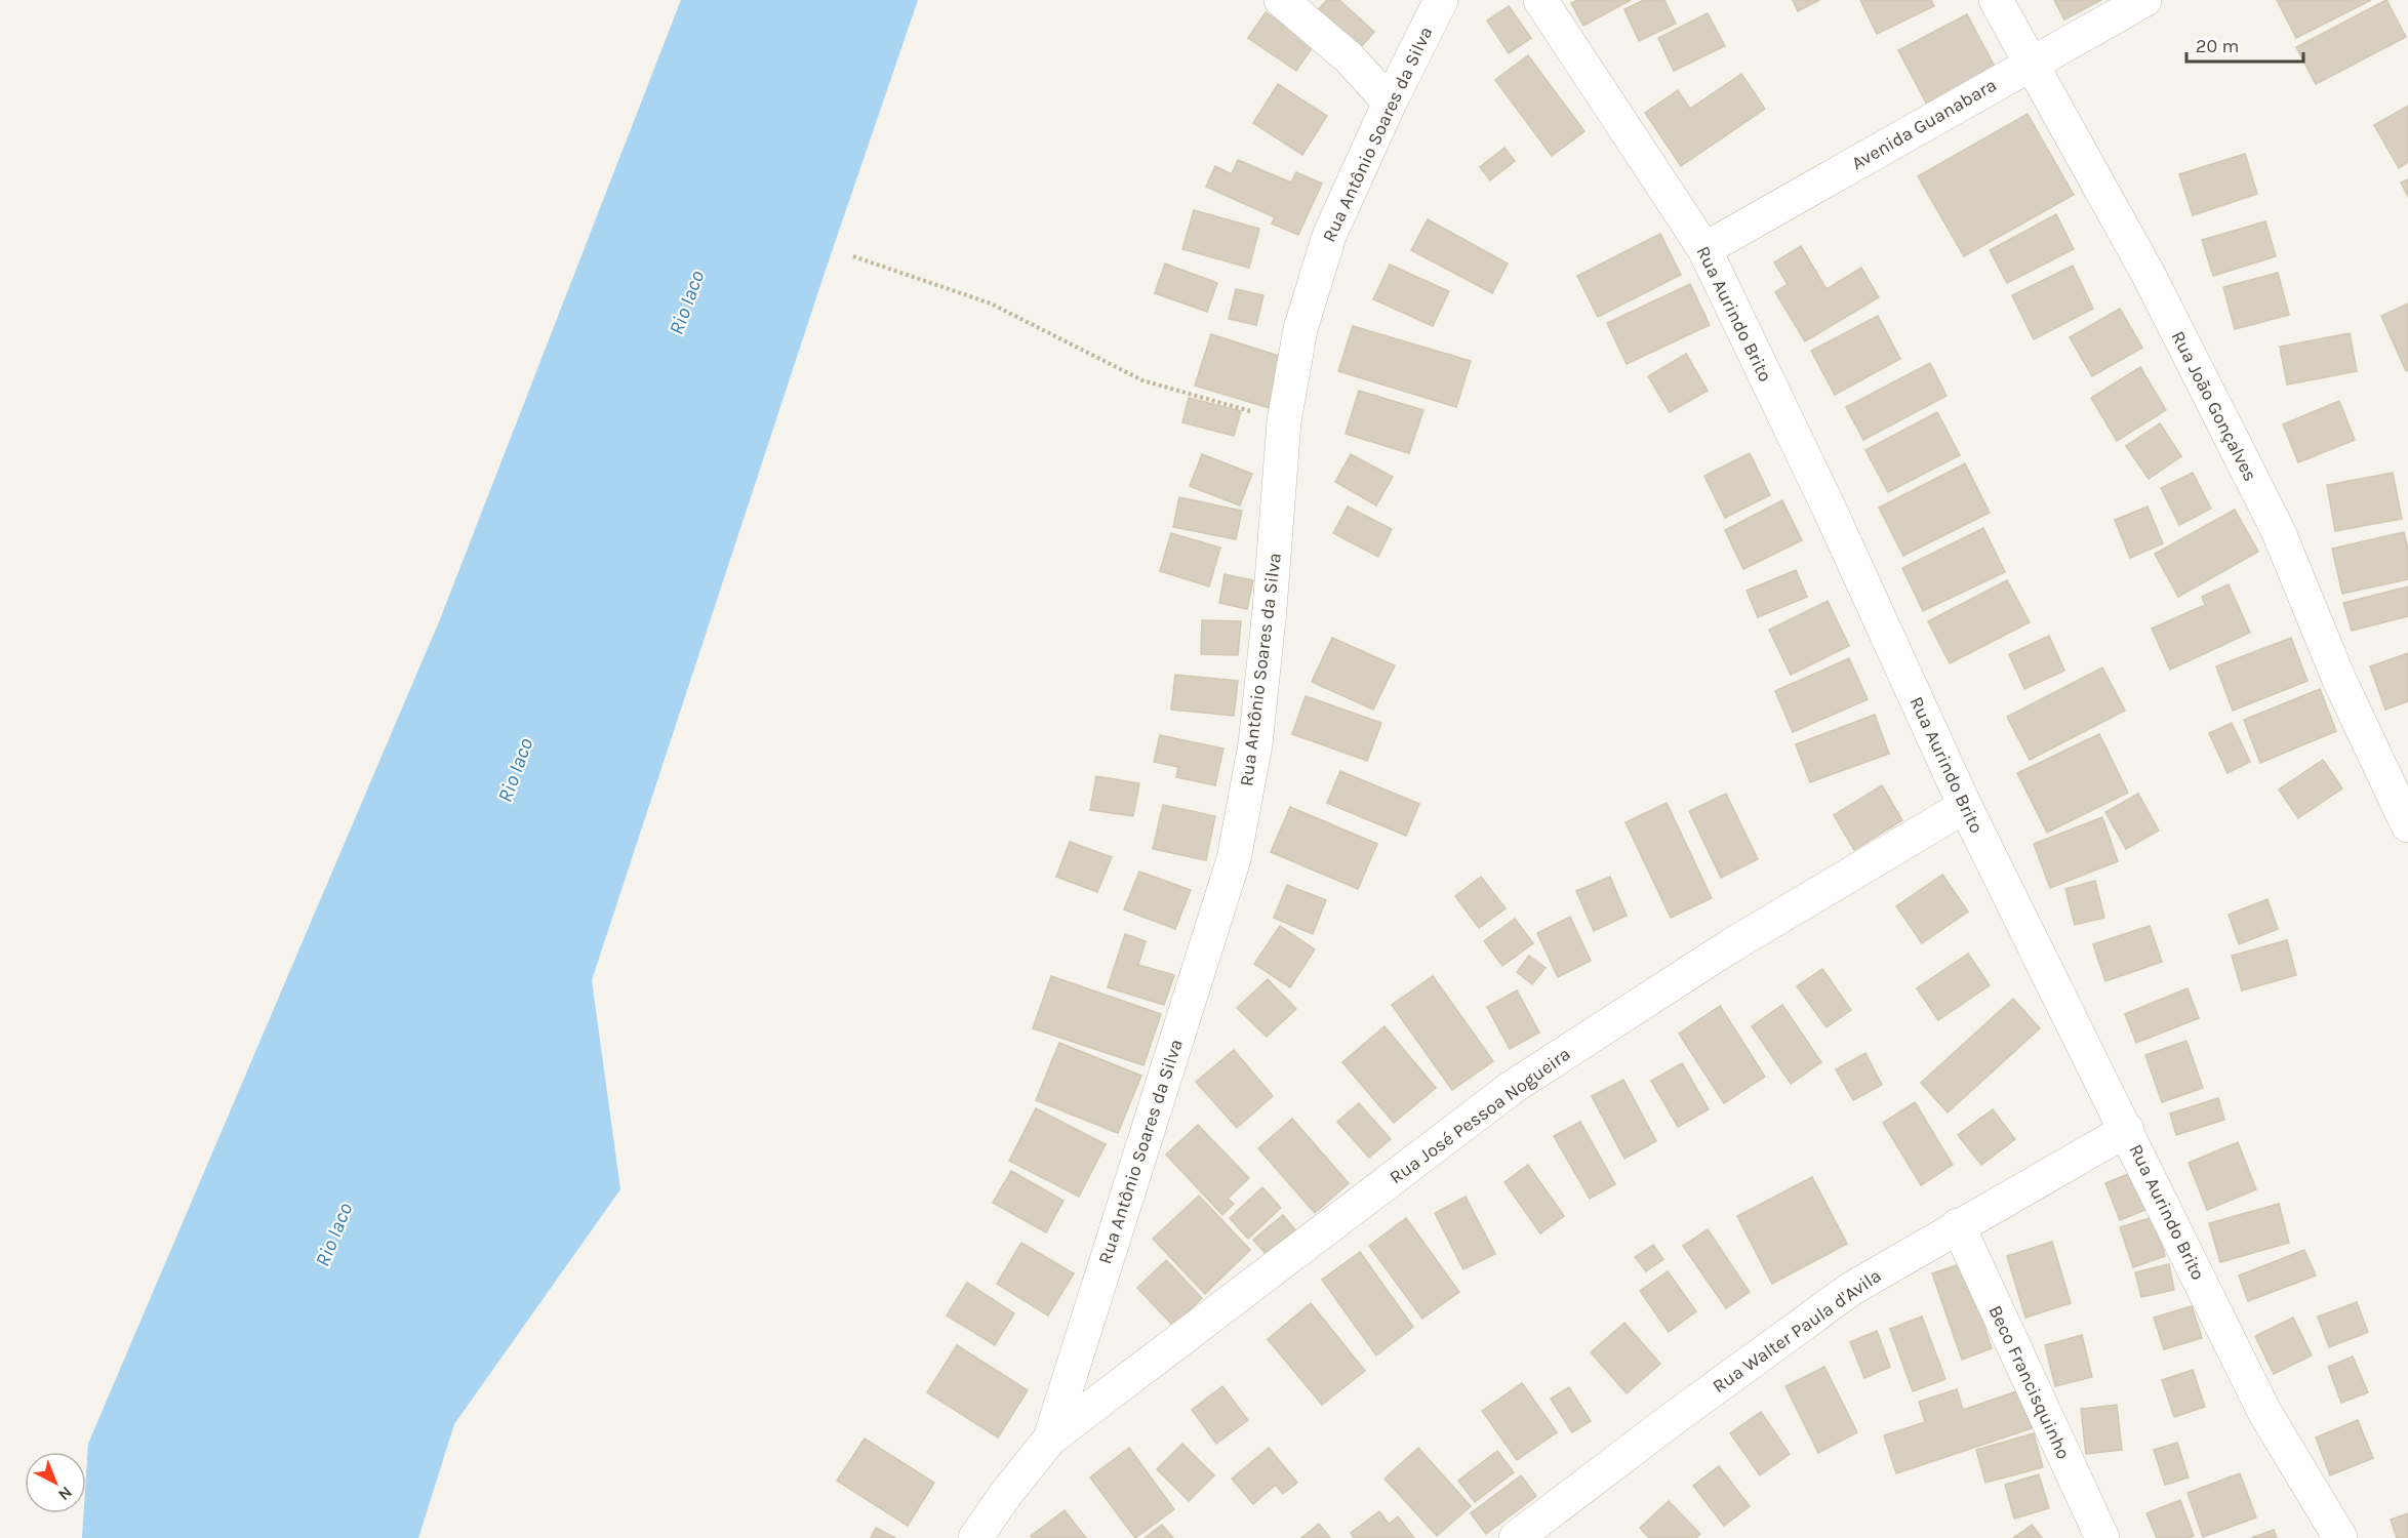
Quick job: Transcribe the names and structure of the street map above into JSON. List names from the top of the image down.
{
  "streets": {
    "street": [
      "Avenida Guanabara",
      "Rua Antônio Soares da Silva",
      "Rua Aurindo Brito",
      "Rua João Gonçalves",
      "Rua José Pessoa Nogueira",
      "Rua Walter Paula d'Avila",
      "Beco Francisquinho"
    ]
  },
  "crossings": [
    ["Avenida Guanabara", "Rua Aurindo Brito"],
    ["Avenida Guanabara", "Rua João Gonçalves"],
    ["Rua Antônio Soares da Silva", "Rua José Pessoa Nogueira"],
    ["Rua Aurindo Brito", "Rua José Pessoa Nogueira"],
    ["Rua Aurindo Brito", "Rua Walter Paula d'Avila"],
    ["Rua Walter Paula d'Avila", "Beco Francisquinho"]
  ],
  "water": ["Rio Iaco"],
  "scale_bar": "20 m",
  "north": "bottom right"
}
